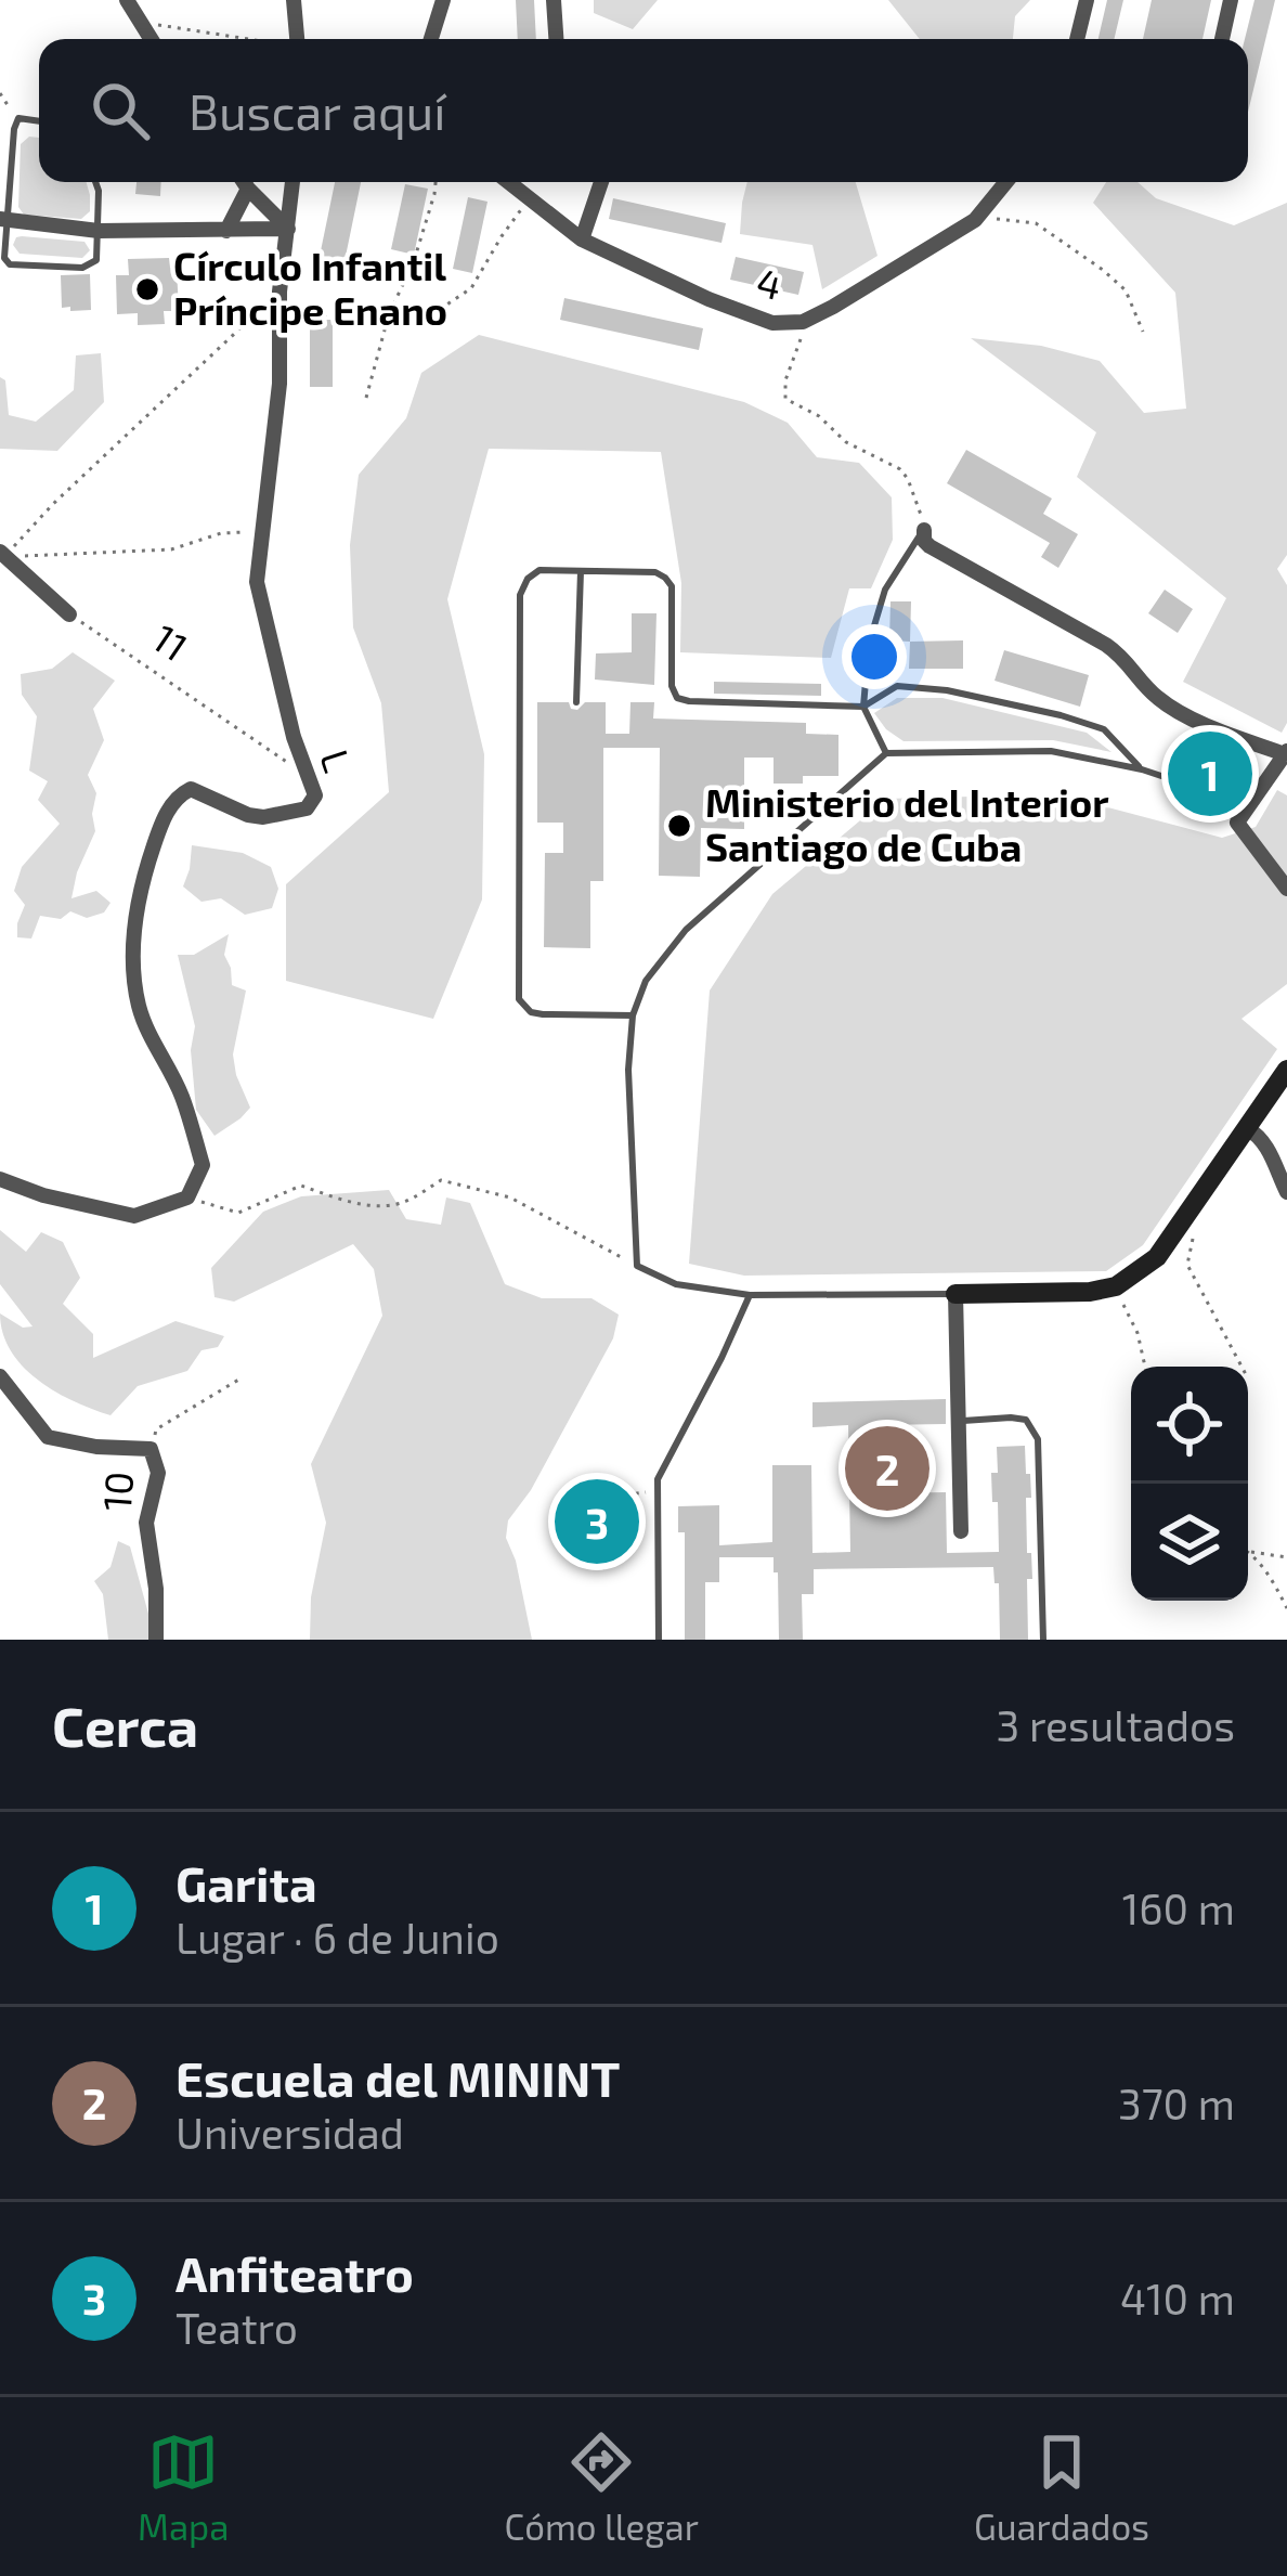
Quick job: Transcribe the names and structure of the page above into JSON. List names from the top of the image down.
{
  "streets": {
    "street": ["4", "L", "10"],
    "path": ["11"]
  },
  "crossings": [
    ["11", "L"]
  ],
  "places": ["Círculo Infantil Príncipe Enano", "Ministerio del Interior Santiago de Cuba"],
  "page": {
    "search": "Buscar aquí",
    "pins": ["1", "2", "3"],
    "heading": ["Cerca", "3 resultados"],
    "list": [
      {
        "mark": "1",
        "name": "Garita",
        "note": "Lugar · 6 de Junio",
        "value": "160 m"
      },
      {
        "mark": "2",
        "name": "Escuela del MININT",
        "note": "Universidad",
        "value": "370 m"
      },
      {
        "mark": "3",
        "name": "Anfiteatro",
        "note": "Teatro",
        "value": "410 m"
      }
    ],
    "nav": ["Mapa", "Cómo llegar", "Guardados"]
  }
}
